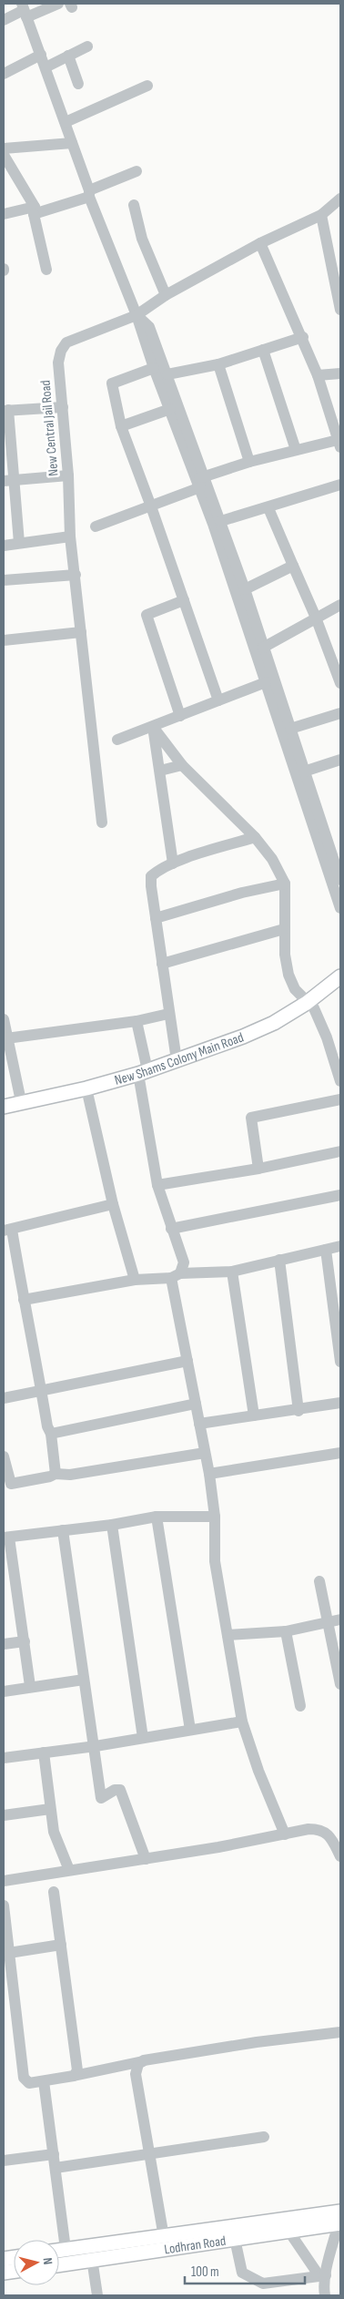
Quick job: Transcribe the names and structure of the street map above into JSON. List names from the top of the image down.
{
  "streets": {
    "main road": ["New Shams Colony Main Road", "Lodhran Road"],
    "street": ["New Central Jail Road"]
  },
  "scale_bar": "100 m",
  "north": "right"
}
